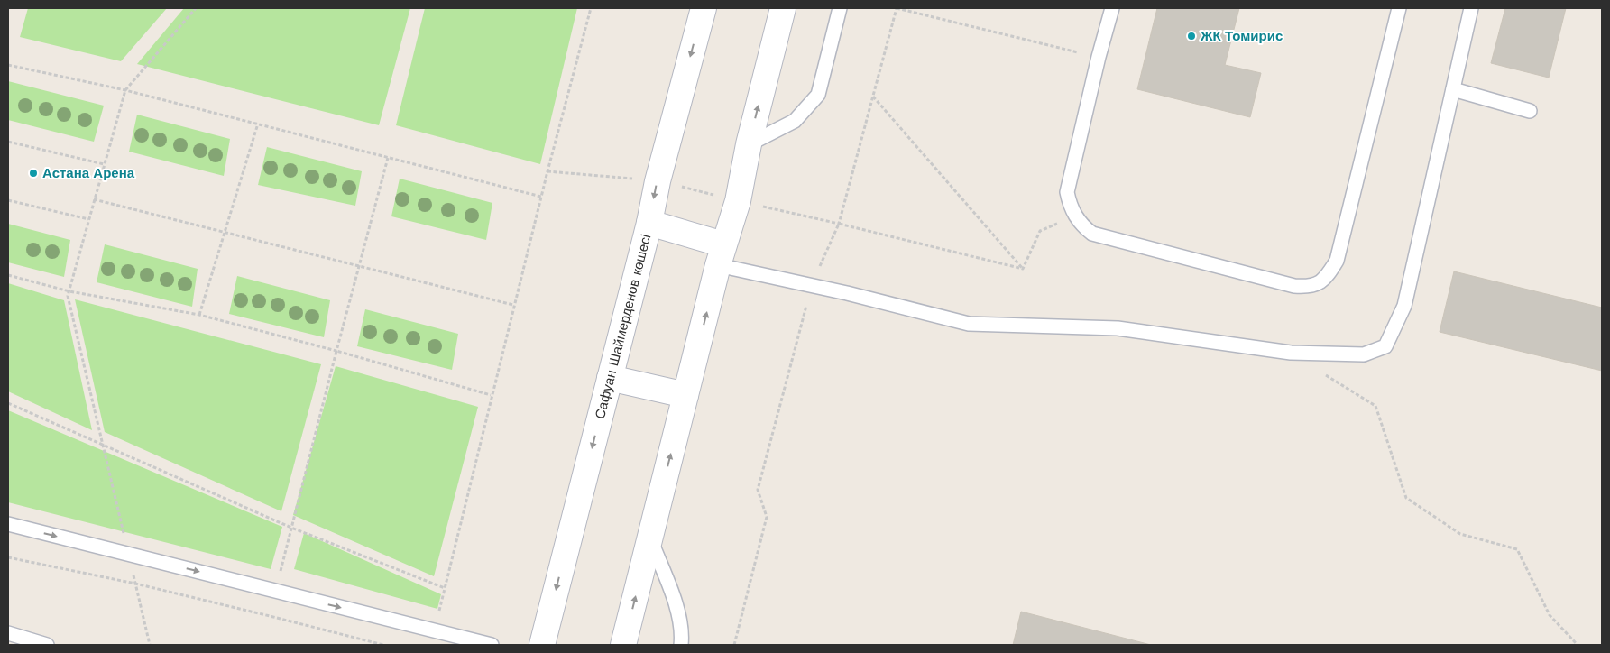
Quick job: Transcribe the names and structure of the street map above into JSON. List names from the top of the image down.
{
  "streets": {
    "main road": ["Сафуан Шаймерденов көшесі"]
  },
  "places": ["ЖК Томирис", "Астана Арена"]
}
